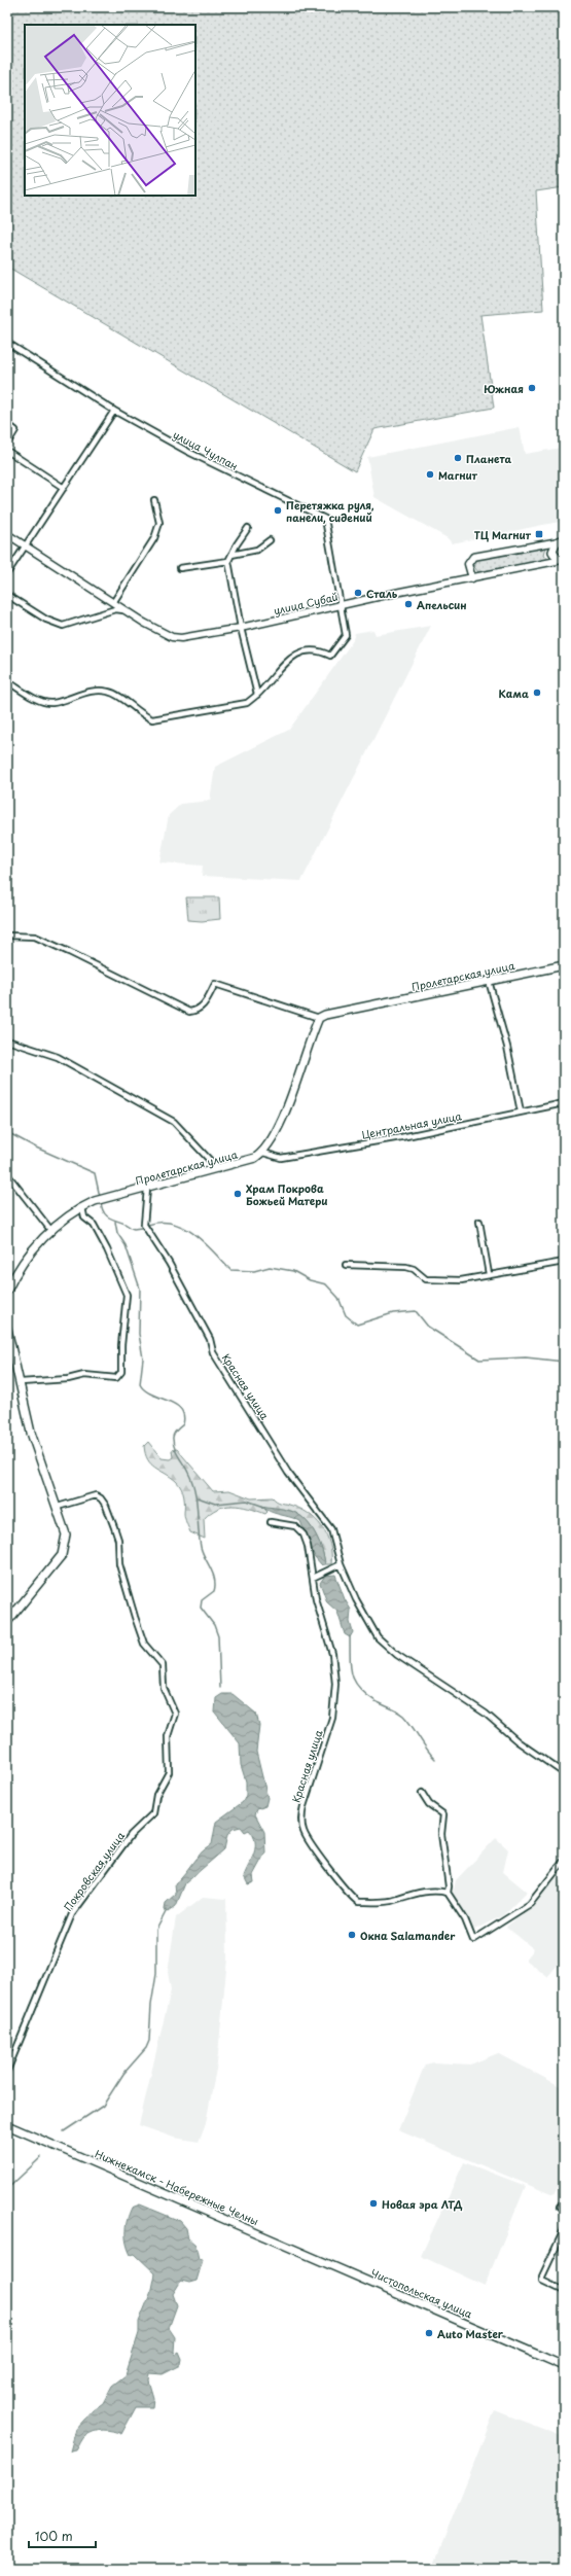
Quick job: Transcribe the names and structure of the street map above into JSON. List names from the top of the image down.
{
  "streets": {
    "main road": ["Пролетарская улица", "Нижнекамск - Набережные Челны", "Чистопольская улица"],
    "street": [
      "улица Чулпан",
      "улица Субай",
      "Центральная улица",
      "Красная улица",
      "Покровская улица"
    ]
  },
  "crossings": [
    ["улица Чулпан", "улица Субай"],
    ["Пролетарская улица", "Центральная улица"],
    ["Пролетарская улица", "Красная улица"],
    ["Нижнекамск - Набережные Челны", "Чистопольская улица"]
  ],
  "places": {
    "other": [
      "Южная",
      "Планета",
      "Магнит",
      "Перетяжка руля, панели, сидений",
      "Сталь",
      "Апельсин",
      "Кама",
      "Храм Покрова Божьей Матери",
      "Окна Salamander",
      "Новая эра ЛТД",
      "Auto Master"
    ],
    "transit": ["ТЦ Магнит"]
  },
  "scale_bar": "100 m"
}
